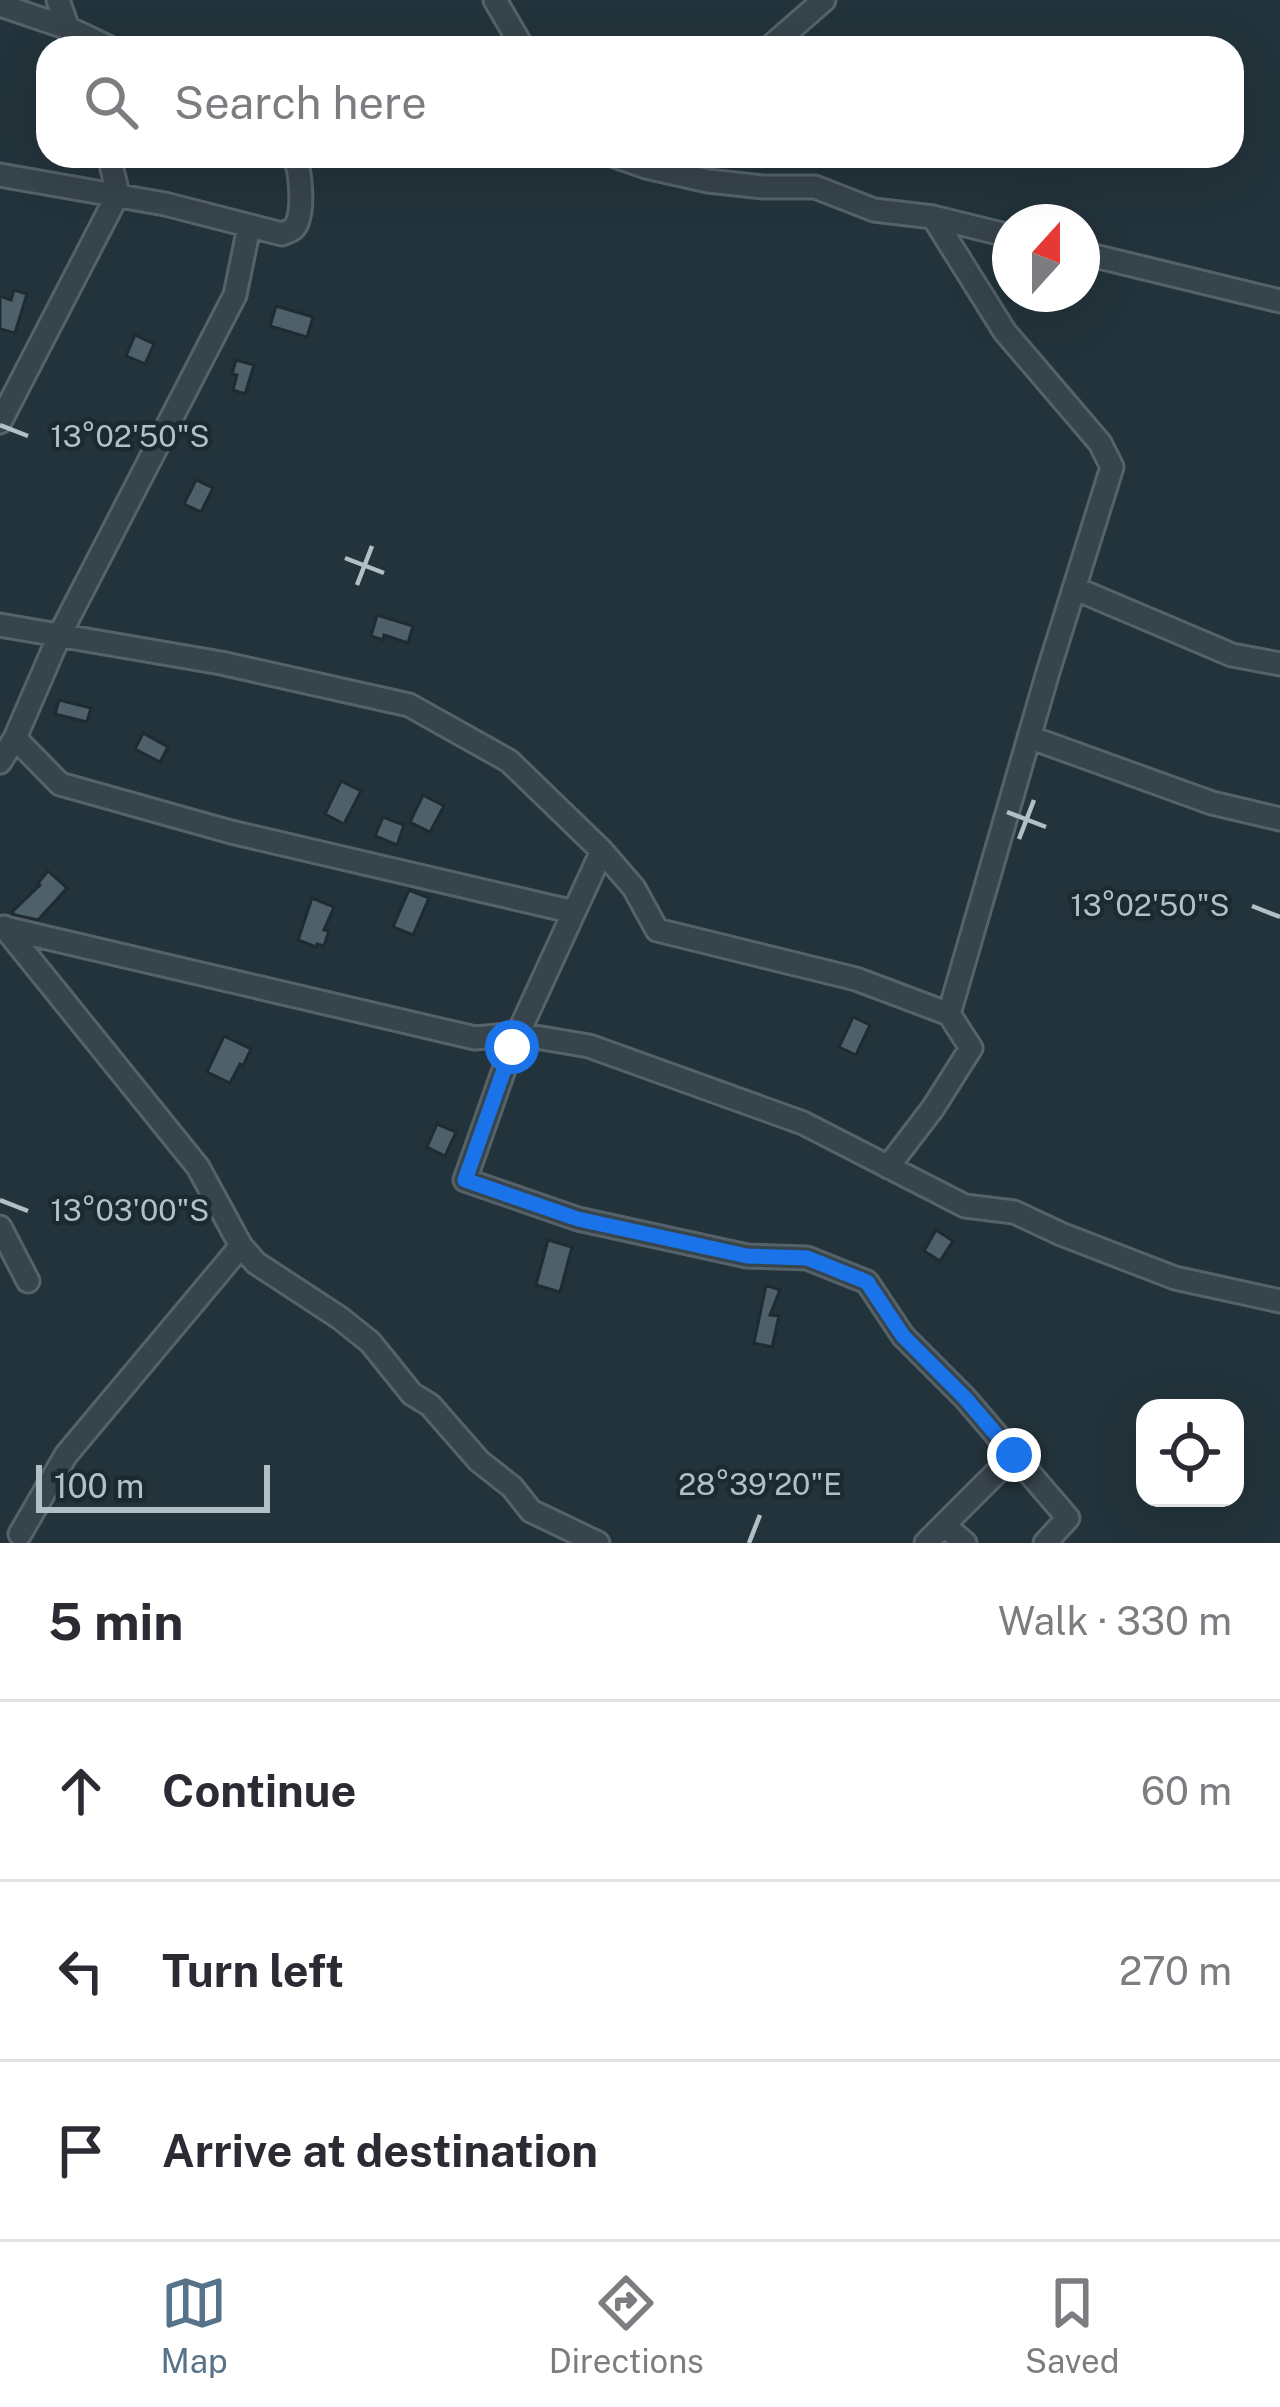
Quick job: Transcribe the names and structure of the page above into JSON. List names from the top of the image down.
{
  "scale_bar": "100 m",
  "north": "top",
  "page": {
    "search": "Search here",
    "scale": "100 m",
    "heading": ["5 min", "Walk · 330 m"],
    "list": [
      ["Continue", "60 m"],
      ["Turn left", "270 m"],
      "Arrive at destination"
    ],
    "nav": ["Map", "Directions", "Saved"]
  },
  "coordinates": ["13°02'50\"S", "13°03'00\"S", "28°39'20\"E"]
}
